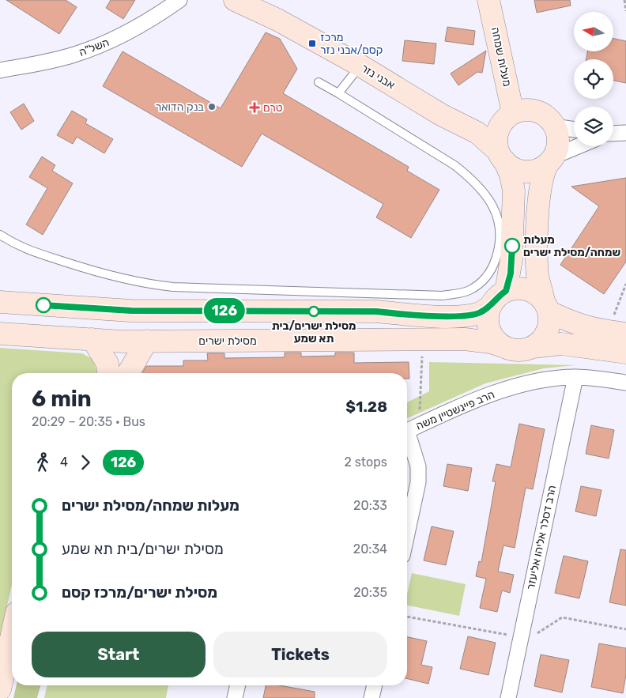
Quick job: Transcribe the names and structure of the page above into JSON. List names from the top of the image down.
{
  "streets": {
    "street": [
      "השל\"ה",
      "מעלות שמחה",
      "אבני נזר",
      "מסילת ישרים",
      "הרב פיינשטיין משה",
      "הרב דסלר אליהו אליעזר"
    ]
  },
  "crossings": [
    ["מעלות שמחה", "אבני נזר"],
    ["הרב פיינשטיין משה", "הרב דסלר אליהו אליעזר"]
  ],
  "places": {
    "transit": ["מרכז קסם/אבני נזר"],
    "other": ["בנק הדואר", "מעלות שמחה/מסילת ישרים", "מסילת ישרים/בית תא שמע"],
    "health": ["טרם"]
  },
  "lines": ["bus line 126"],
  "north": "left",
  "page": {
    "on_map": "126",
    "heading": ["6 min", "20:29 – 20:35 · Bus", "$1.28"],
    "legs": ["4", "126", "2 stops"],
    "list": [
      {
        "name": "מעלות שמחה/מסילת ישרים",
        "value": "20:33"
      },
      {
        "name": "מסילת ישרים/בית תא שמע",
        "value": "20:34"
      },
      {
        "name": "מסילת ישרים/מרכז קסם",
        "value": "20:35"
      }
    ],
    "buttons": ["Start", "Tickets"]
  }
}
